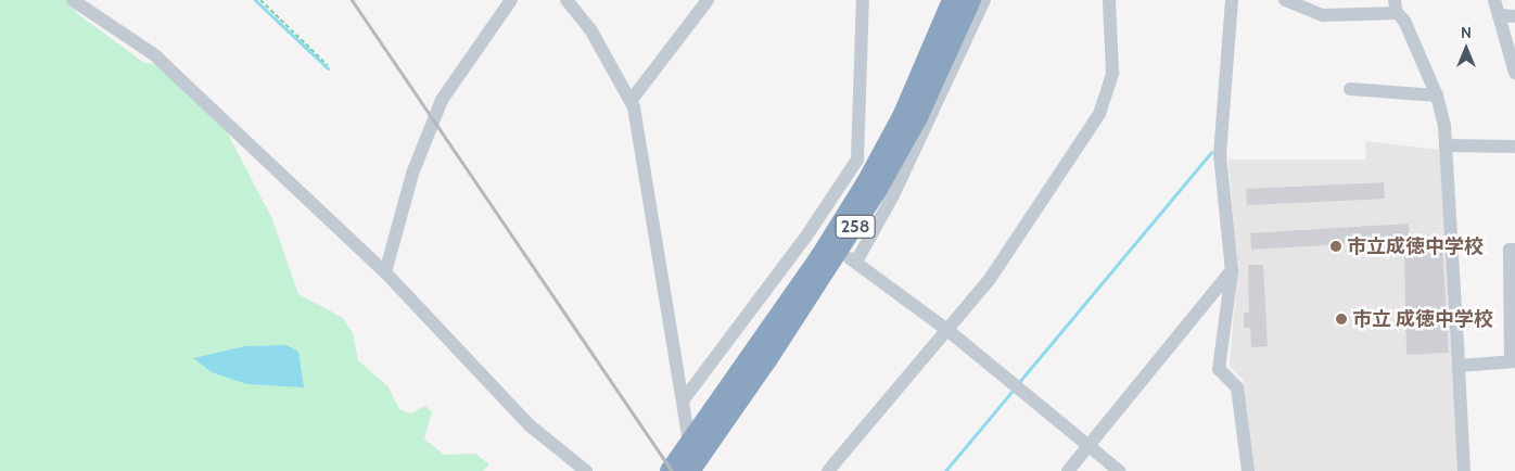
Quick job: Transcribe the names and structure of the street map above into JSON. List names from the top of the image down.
{
  "streets": {
    "highway": ["258"]
  },
  "places": ["市立成徳中学校", "市立 成徳中学校"],
  "north": "top"
}
